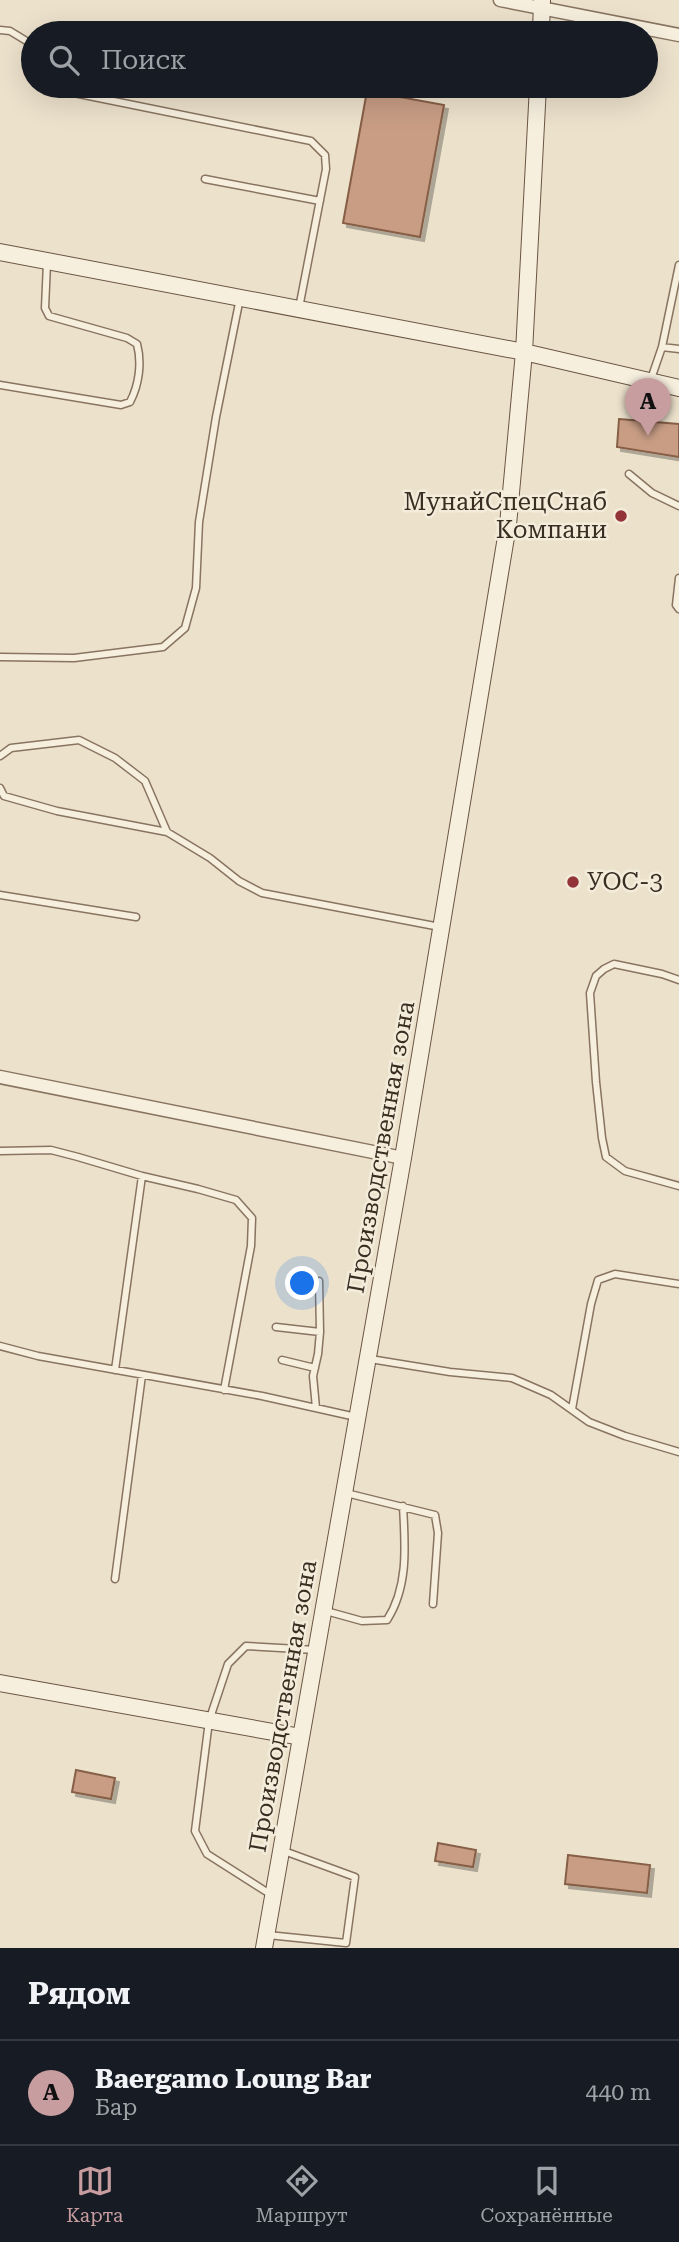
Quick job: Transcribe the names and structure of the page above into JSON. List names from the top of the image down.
{
  "streets": {
    "main road": ["Производственная зона"]
  },
  "places": ["МунайСпецСнаб Компани", "УОС-3"],
  "page": {
    "search": "Поиск",
    "pins": "A",
    "heading": "Рядом",
    "list": [
      {
        "mark": "A",
        "name": "Baergamo Loung Bar",
        "note": "Бар",
        "value": "440 m"
      }
    ],
    "nav": ["Карта", "Маршрут", "Сохранённые"]
  }
}
